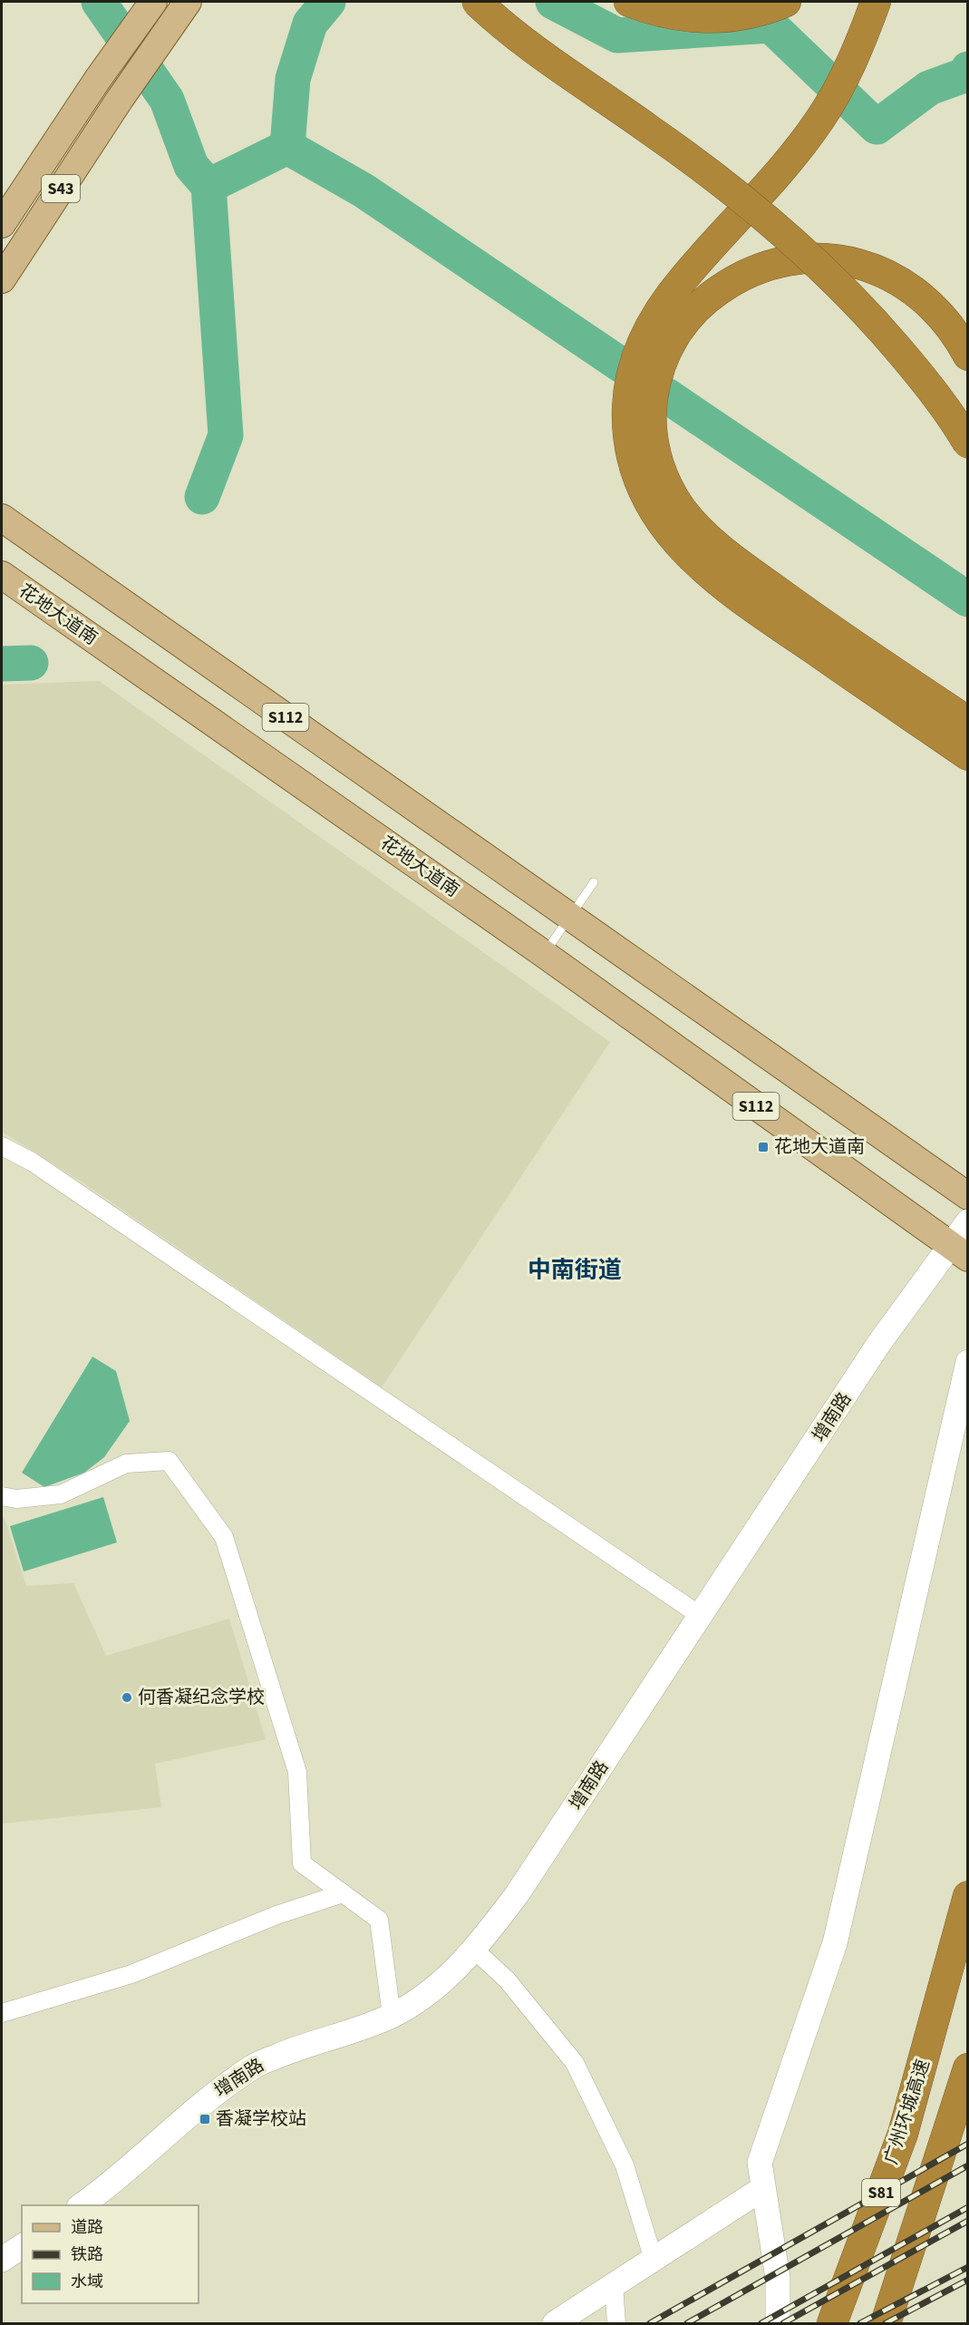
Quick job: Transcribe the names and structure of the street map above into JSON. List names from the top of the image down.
{
  "streets": {
    "highway": ["广州环城高速", "S81"],
    "main road": ["S43", "花地大道南", "S112"],
    "street": ["增南路"]
  },
  "crossings": [
    ["花地大道南", "增南路"]
  ],
  "districts": ["中南街道"],
  "places": {
    "transit": ["花地大道南", "香凝学校站"],
    "other": ["何香凝纪念学校"]
  },
  "legend": ["道路", "铁路", "水域"]
}
